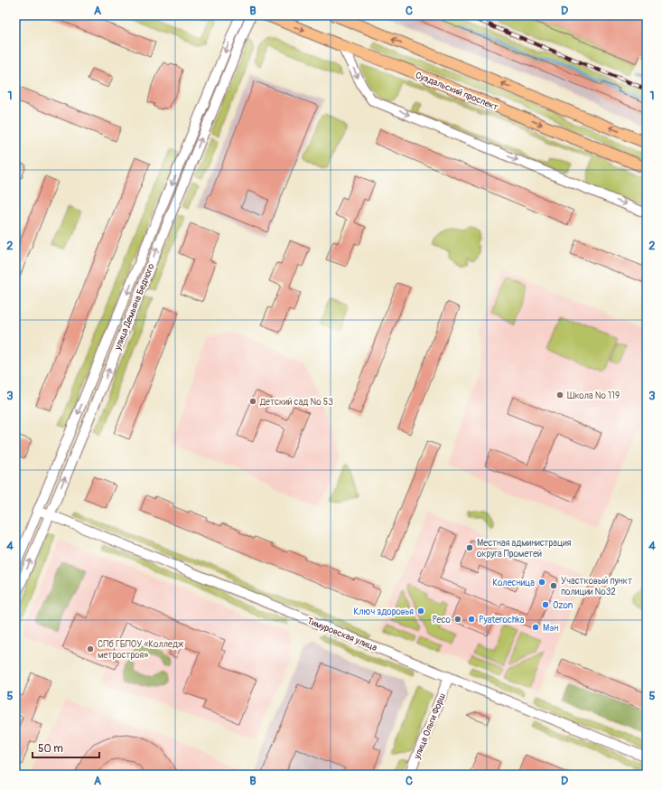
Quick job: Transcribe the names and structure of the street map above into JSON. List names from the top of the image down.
{
  "streets": {
    "main road": ["Суздальский проспект"],
    "street": ["улица Демьяна Бедного", "Тимуровская улица", "улица Ольги Форш"]
  },
  "crossings": [
    ["улица Демьяна Бедного", "Тимуровская улица"],
    ["Тимуровская улица", "улица Ольги Форш"]
  ],
  "places": [
    "Школа № 119",
    "Детский сад № 53",
    "Местная администрация округа Прометей",
    "Колесница",
    "Участковый пункт полиции №32",
    "Ozon",
    "Ключ здоровья",
    "Ресо",
    "Pyaterochka",
    "Мэн",
    "СПб ГБПОУ «Колледж метростроя»"
  ],
  "scale_bar": "50 m",
  "grid": {
    "columns": [
      "A",
      "B",
      "C",
      "D"
    ],
    "rows": [
      "1",
      "2",
      "3",
      "4",
      "5"
    ]
  }
}
